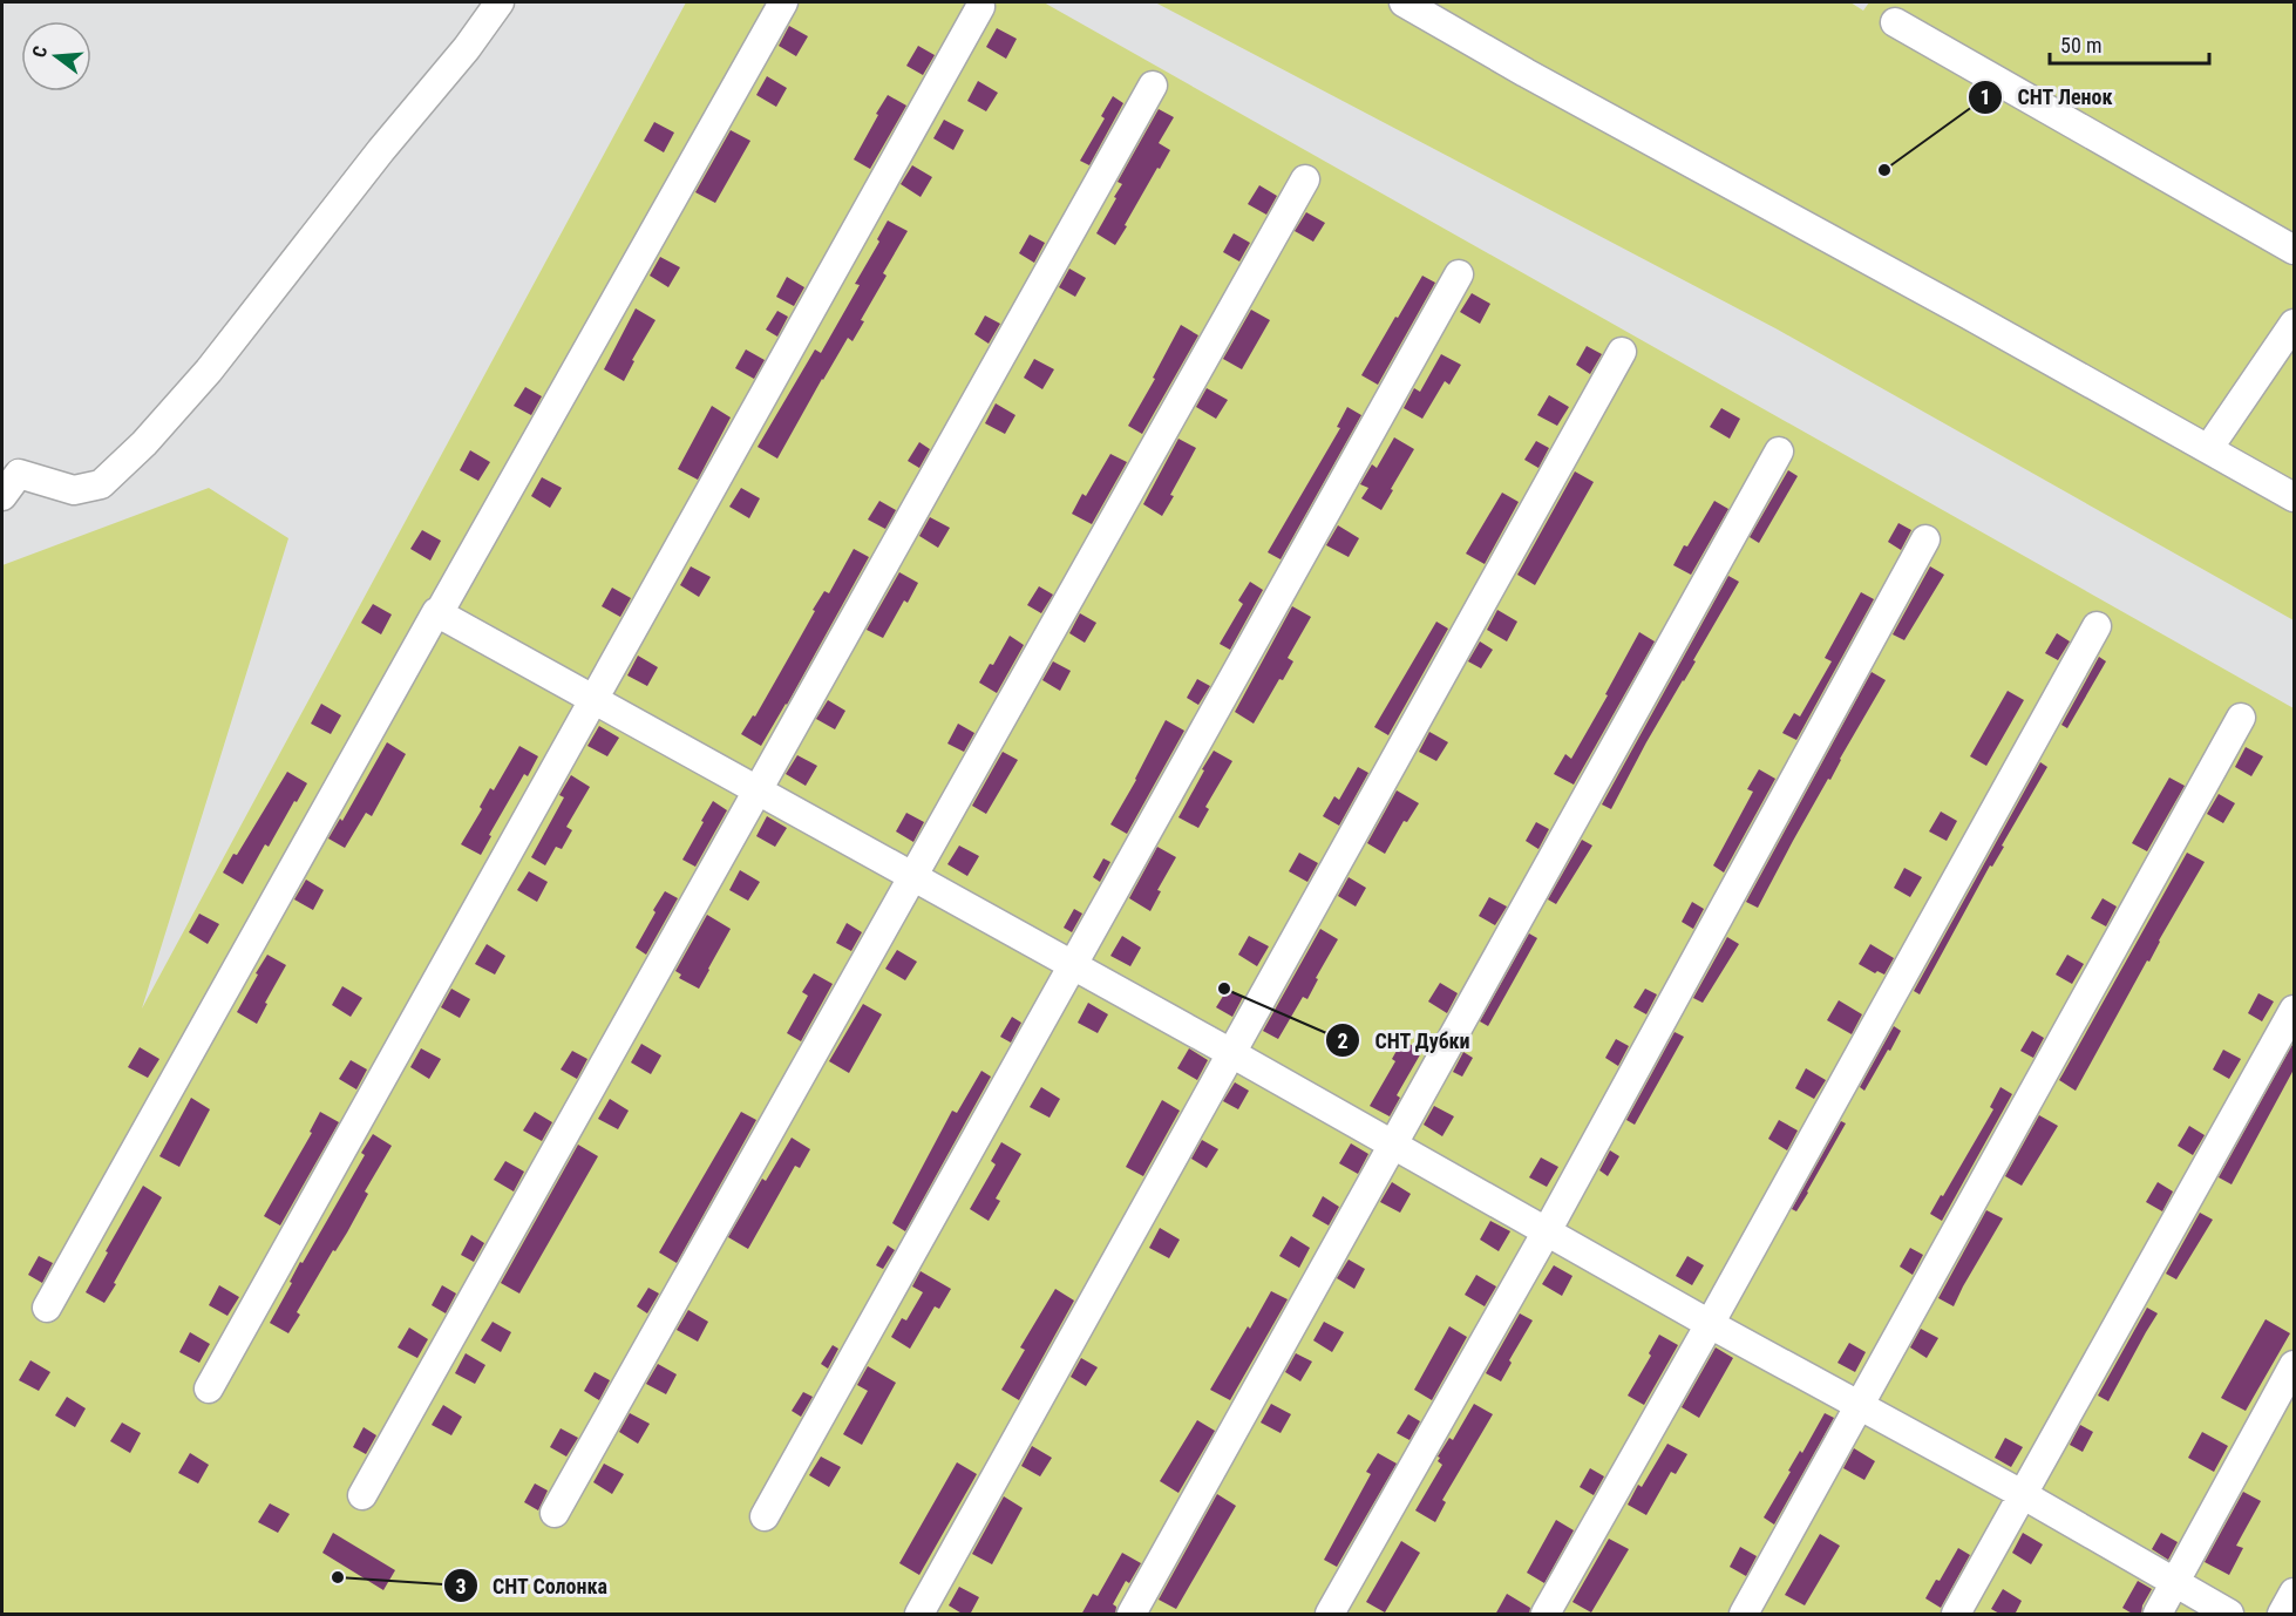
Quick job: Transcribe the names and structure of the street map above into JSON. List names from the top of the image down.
{
  "places": ["СНТ Ленок", "СНТ Дубки", "СНТ Солонка"],
  "scale_bar": "50 m",
  "north": "left"
}
